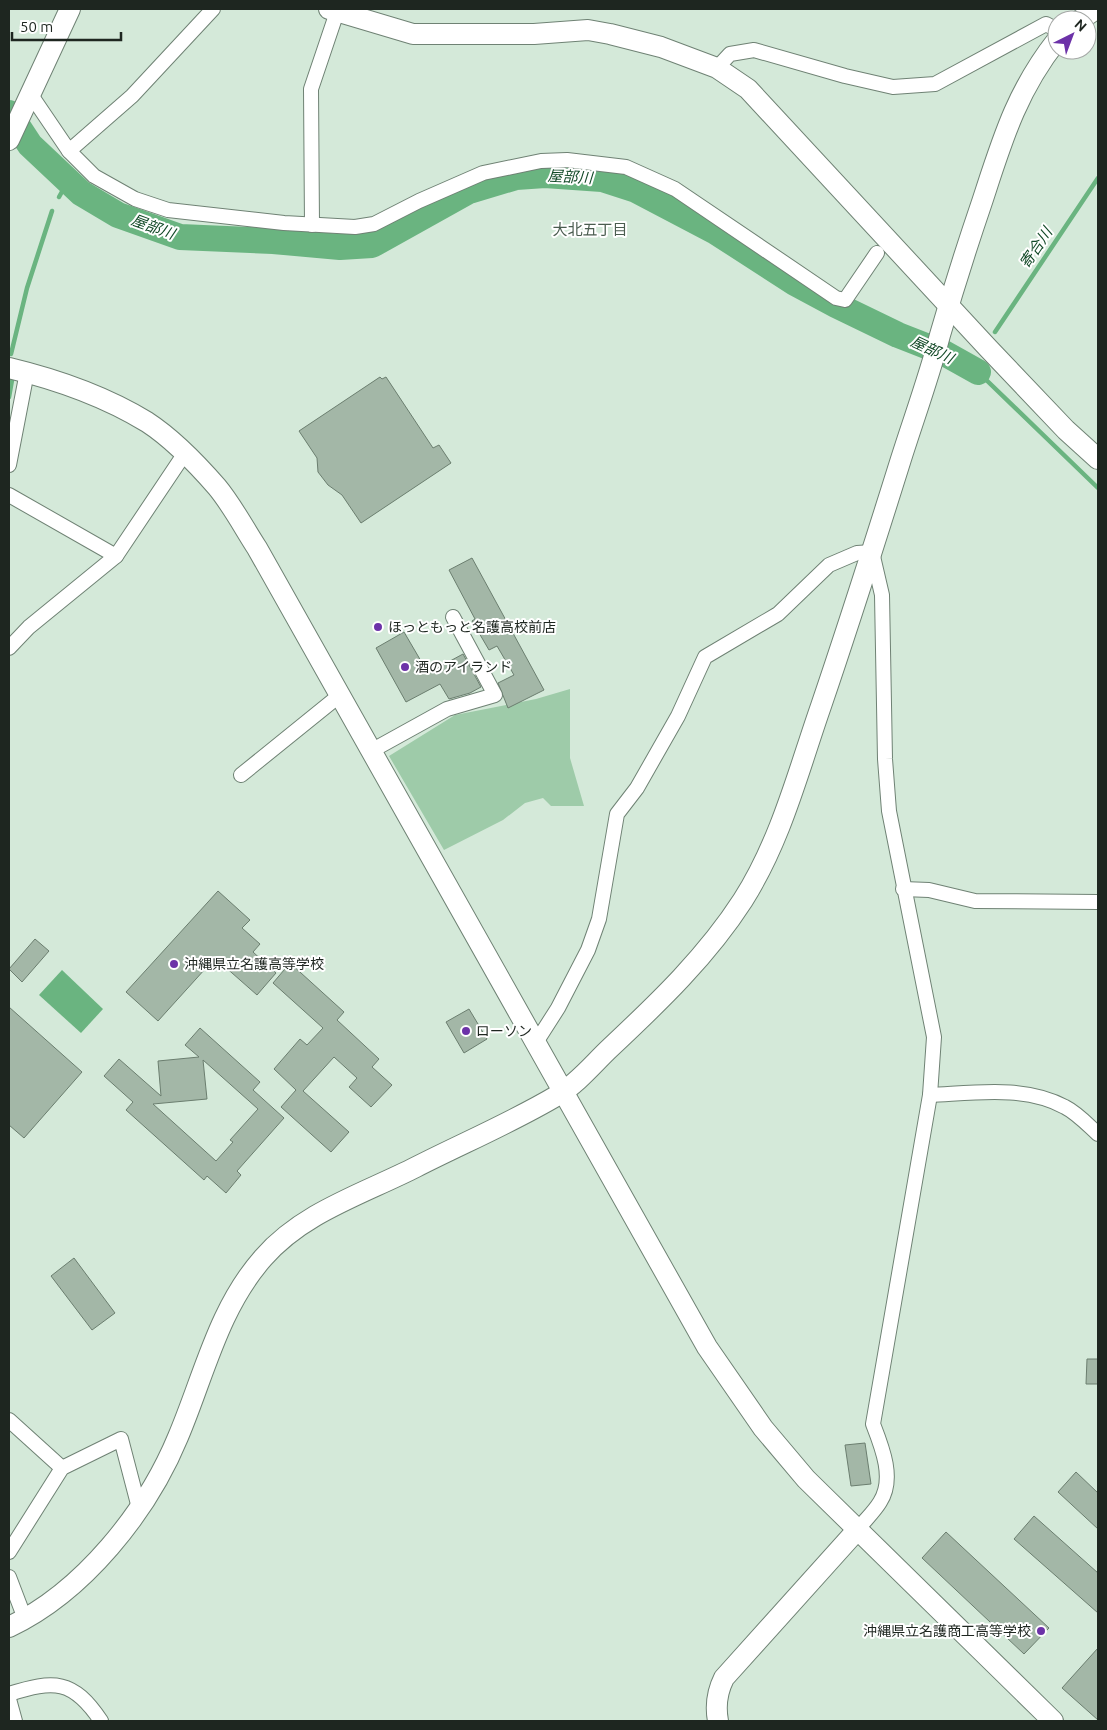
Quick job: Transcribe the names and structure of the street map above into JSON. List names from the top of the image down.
{
  "districts": ["大北五丁目"],
  "water": ["屋部川", "寄合川"],
  "places": [
    "ほっともっと名護高校前店",
    "酒のアイランド",
    "沖縄県立名護高等学校",
    "ローソン",
    "沖縄県立名護商工高等学校"
  ],
  "scale_bar": "50 m",
  "north": "top right"
}
